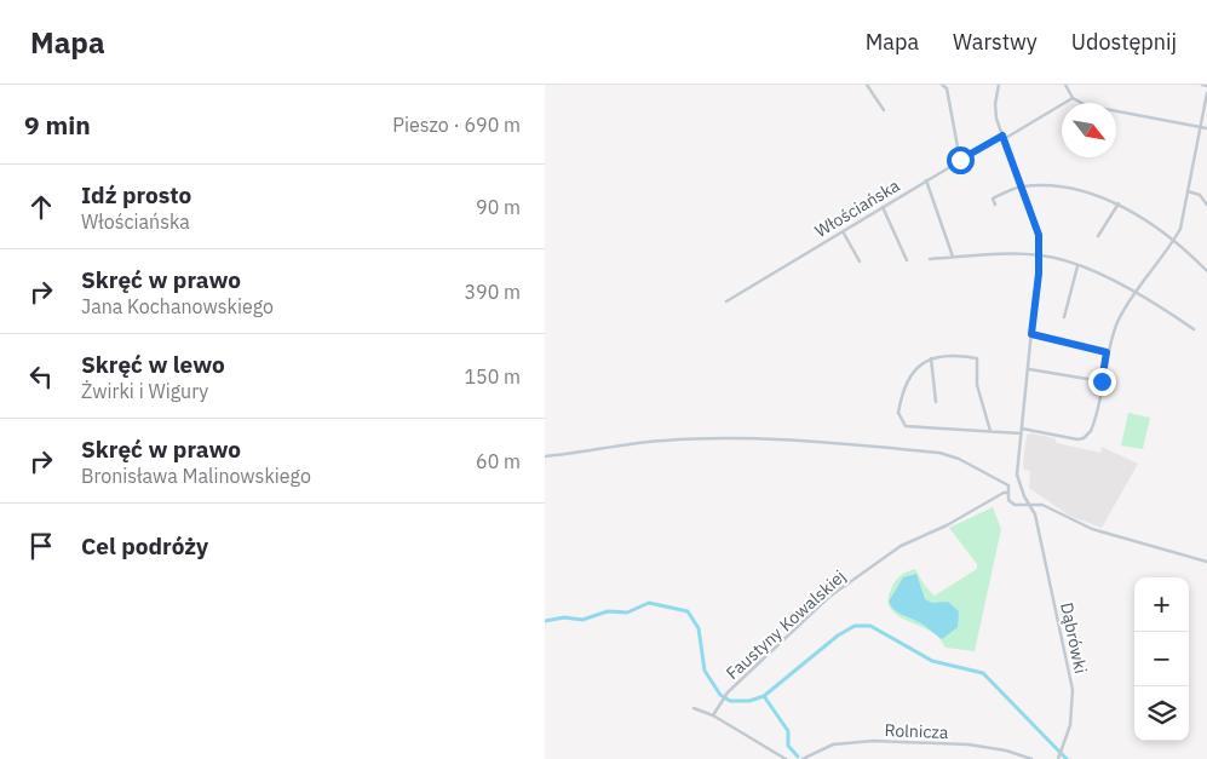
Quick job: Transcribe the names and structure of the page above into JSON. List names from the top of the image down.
{
  "streets": {
    "street": [
      "Włościańska",
      "Faustyny Kowalskiej",
      "Dąbrówki",
      "Rolnicza"
    ]
  },
  "north": "bottom right",
  "page": {
    "header": "Mapa",
    "nav": ["Mapa", "Warstwy", "Udostępnij"],
    "heading": ["9 min", "Pieszo · 690 m"],
    "list": [
      ["Idź prosto", "Włościańska", "90 m"],
      ["Skręć w prawo", "Jana Kochanowskiego", "390 m"],
      ["Skręć w lewo", "Żwirki i Wigury", "150 m"],
      ["Skręć w prawo", "Bronisława Malinowskiego", "60 m"],
      "Cel podróży"
    ],
    "map_buttons": ["+", "−"]
  }
}
